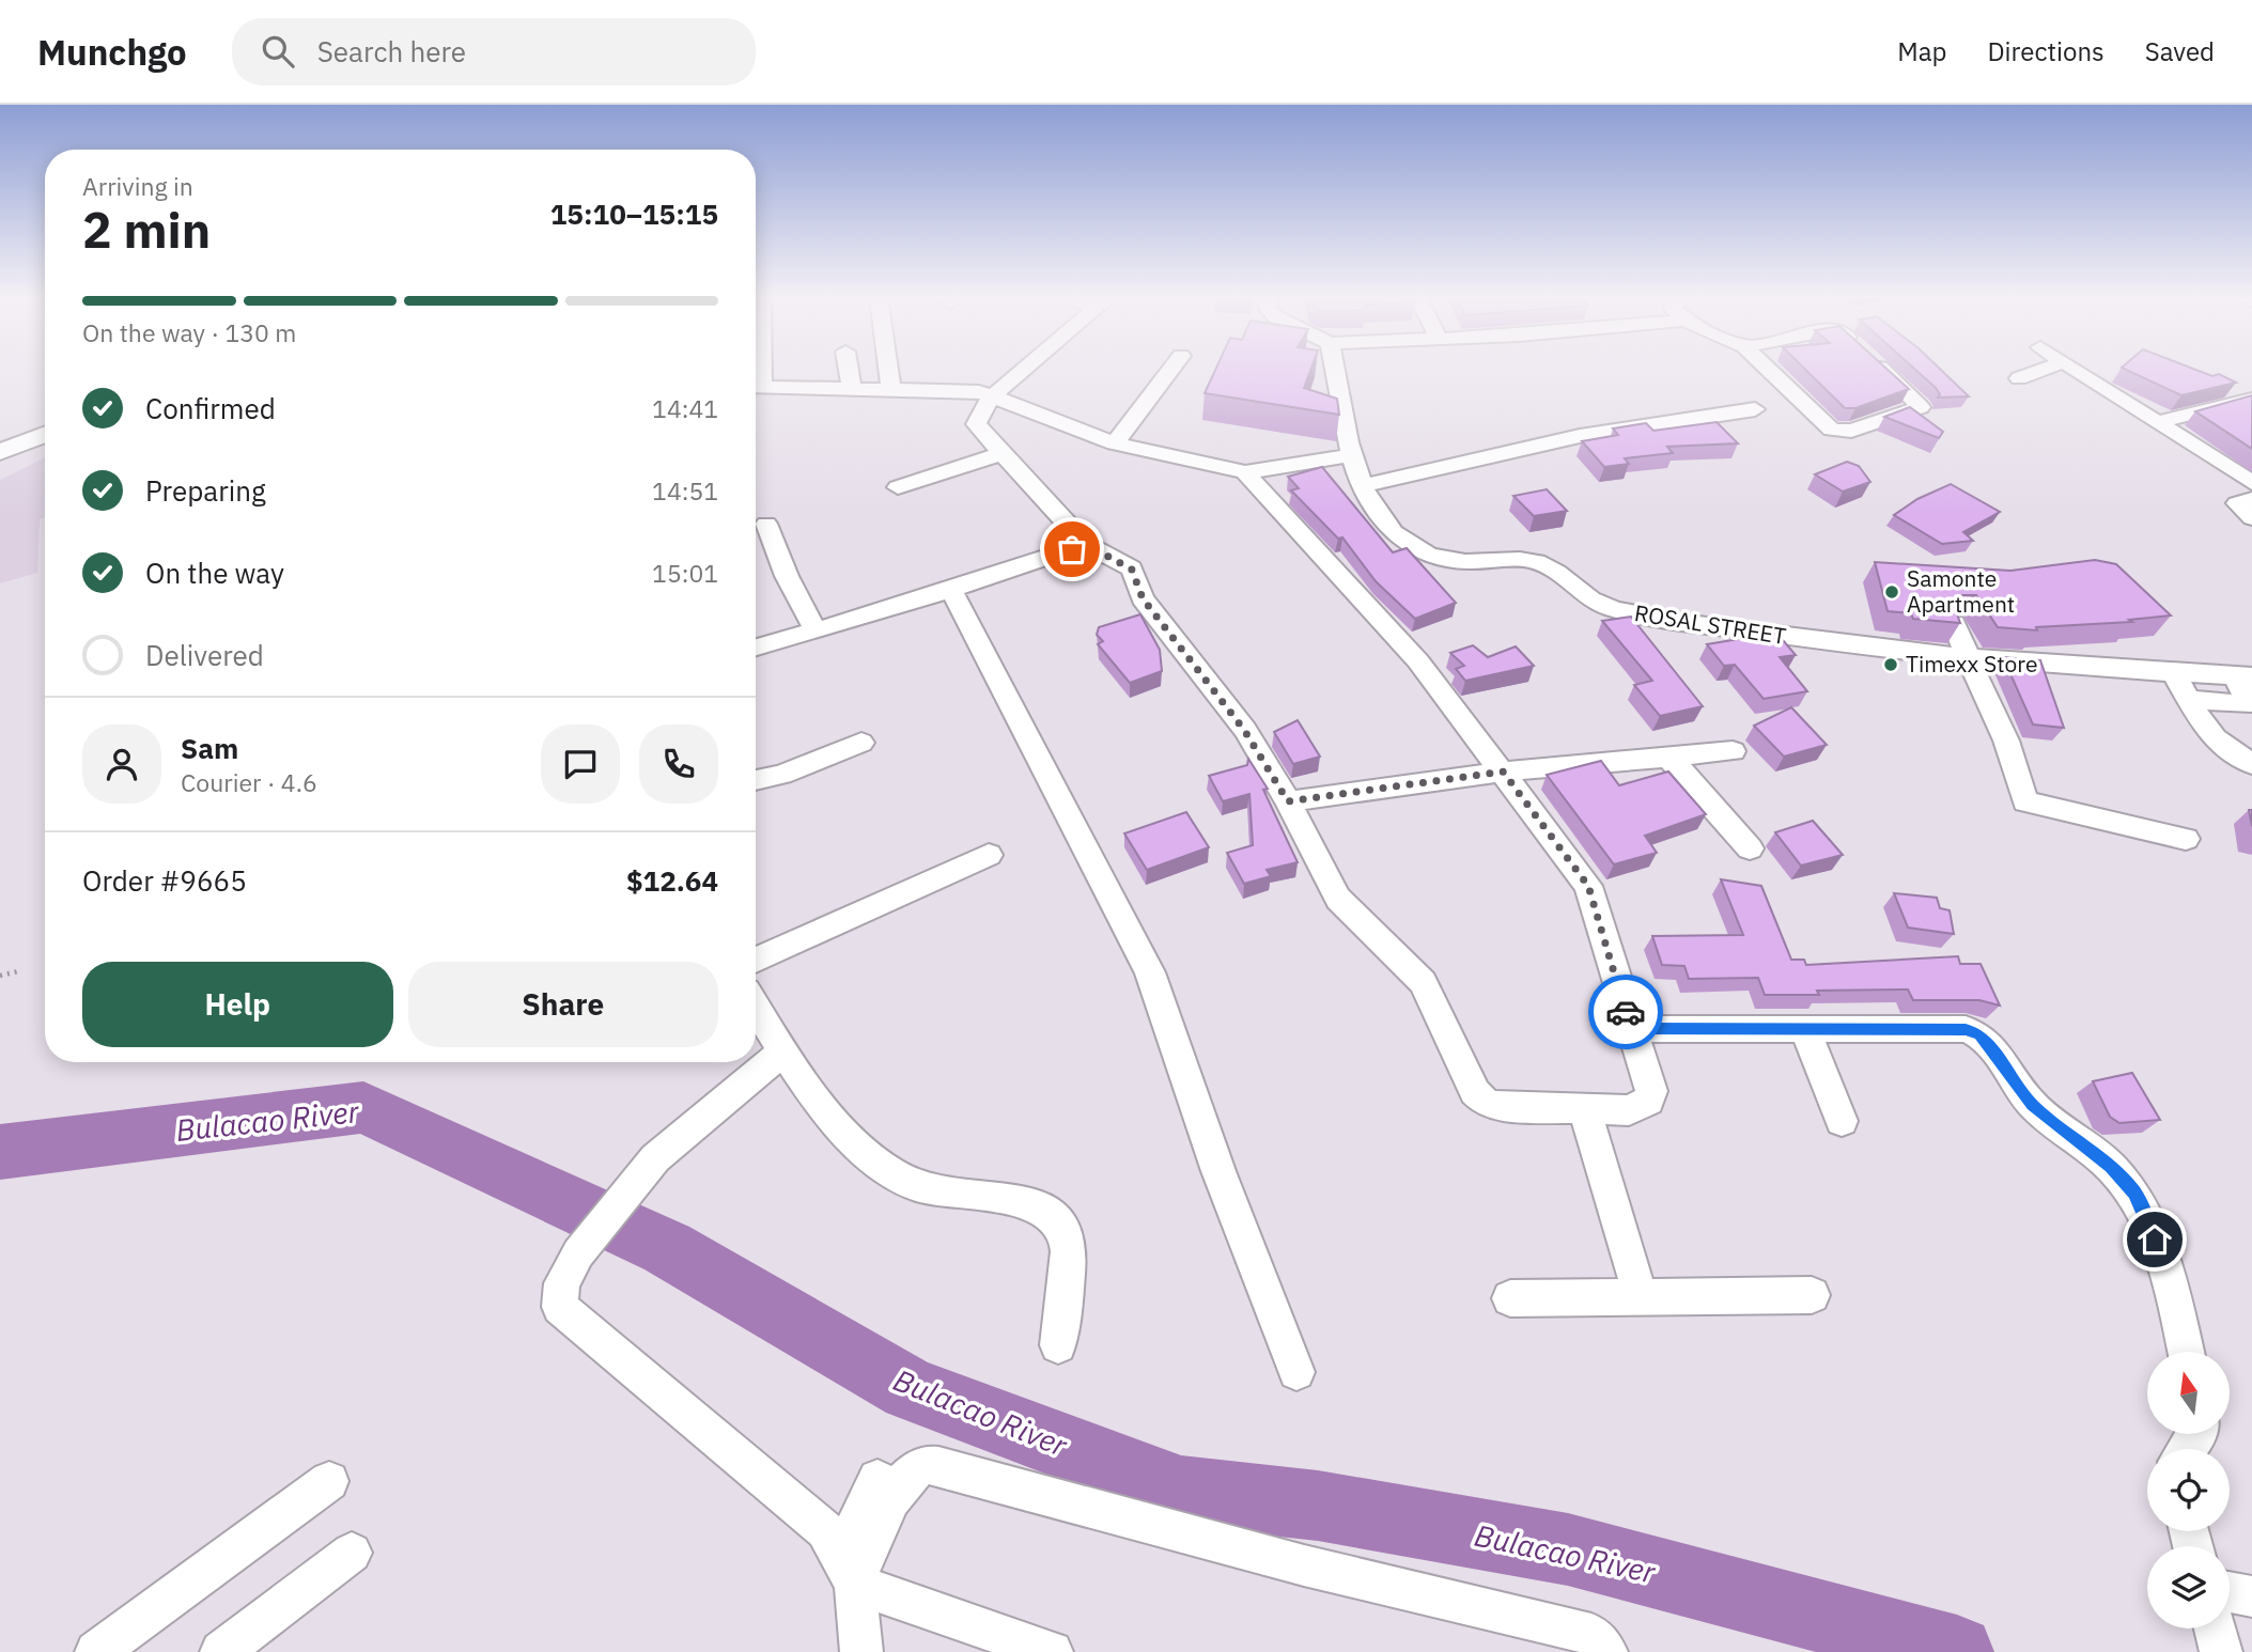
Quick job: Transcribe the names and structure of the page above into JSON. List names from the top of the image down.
{
  "streets": {
    "street": ["ROSAL STREET"]
  },
  "water": ["Bulacao River"],
  "places": ["Samonte Apartment", "Timexx Store"],
  "north": "top",
  "page": {
    "header": "Munchgo",
    "search": "Search here",
    "nav": ["Map", "Directions", "Saved"],
    "heading": ["2 min", "Arriving in", "15:10–15:15"],
    "panel": [
      "Sam",
      "Courier · 4.6",
      "Order #9665",
      "$12.64"
    ],
    "bar": "On the way · 130 m",
    "list": [
      ["Confirmed", "14:41"],
      ["Preparing", "14:51"],
      ["On the way", "15:01"],
      "Delivered"
    ],
    "buttons": ["Help", "Share"]
  }
}
